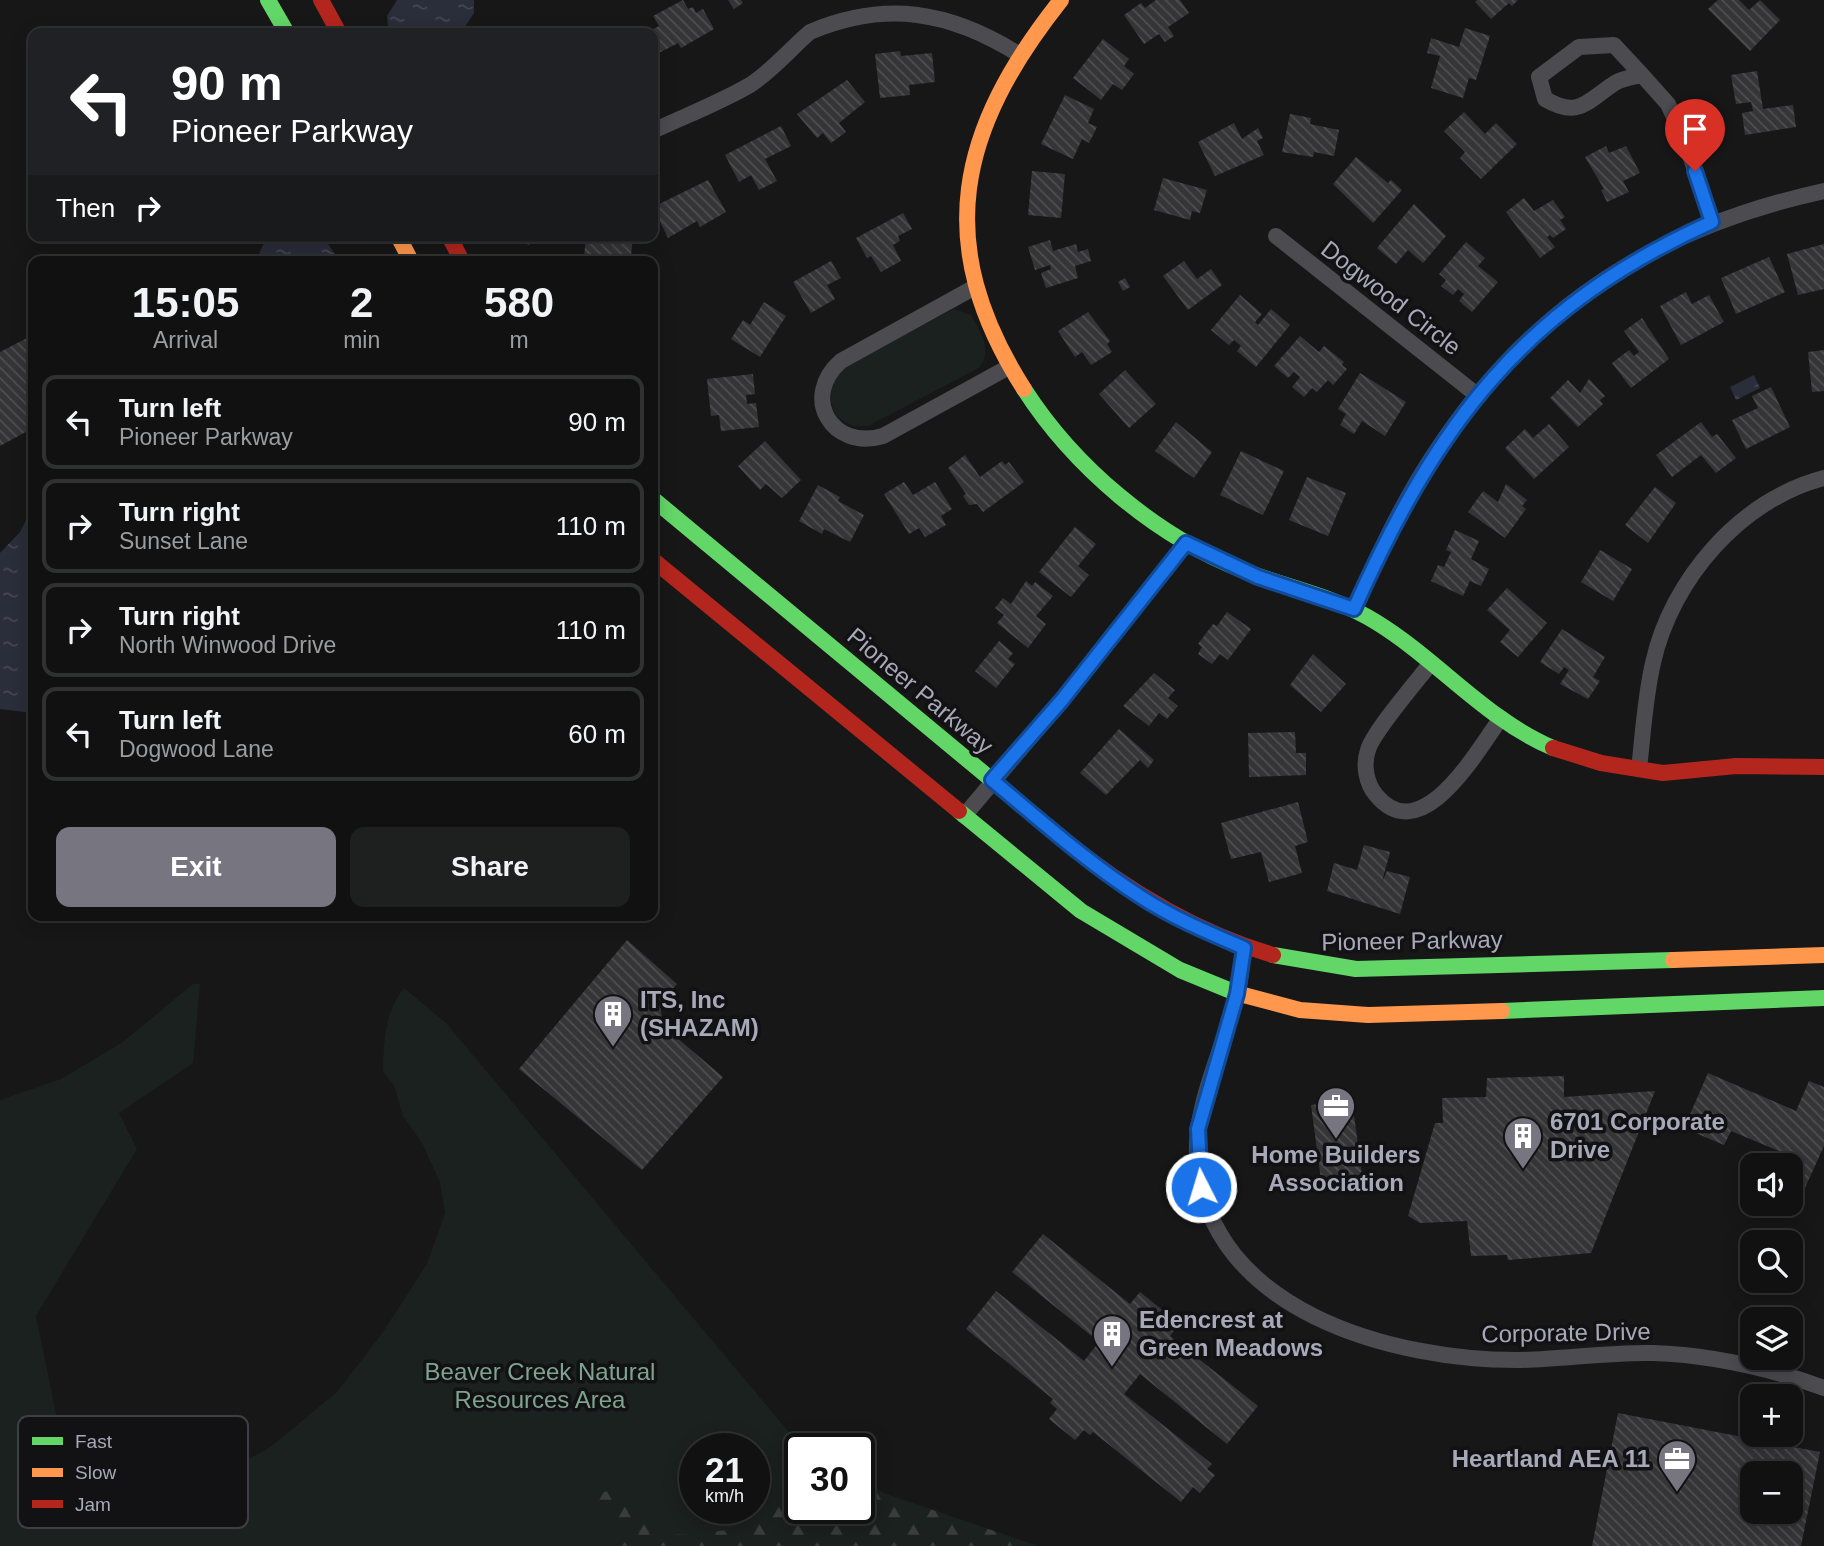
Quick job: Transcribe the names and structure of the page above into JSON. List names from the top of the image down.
{
  "streets": {
    "street": ["Dogwood Circle", "Pioneer Parkway", "Corporate Drive"]
  },
  "crossings": [
    ["Pioneer Parkway", "Corporate Drive"]
  ],
  "parks": ["Beaver Creek Natural Resources Area"],
  "places": {
    "building": ["ITS, Inc (SHAZAM)", "6701 Corporate Drive", "Edencrest at Green Meadows"],
    "office": ["Home Builders Association", "Heartland AEA 11"]
  },
  "legend": ["Fast", "Slow", "Jam"],
  "page": {
    "turn": ["90 m", "Pioneer Parkway"],
    "then": "Then",
    "eta": [
      "15:05",
      "Arrival",
      "2",
      "min",
      "580",
      "m"
    ],
    "list": [
      {
        "name": "Turn left",
        "note": "Pioneer Parkway",
        "value": "90 m"
      },
      {
        "name": "Turn right",
        "note": "Sunset Lane",
        "value": "110 m"
      },
      {
        "name": "Turn right",
        "note": "North Winwood Drive",
        "value": "110 m"
      },
      {
        "name": "Turn left",
        "note": "Dogwood Lane",
        "value": "60 m"
      }
    ],
    "buttons": ["Exit", "Share"],
    "map_buttons": ["+", "−"],
    "speed": "21 km/h",
    "limit": "30"
  }
}
